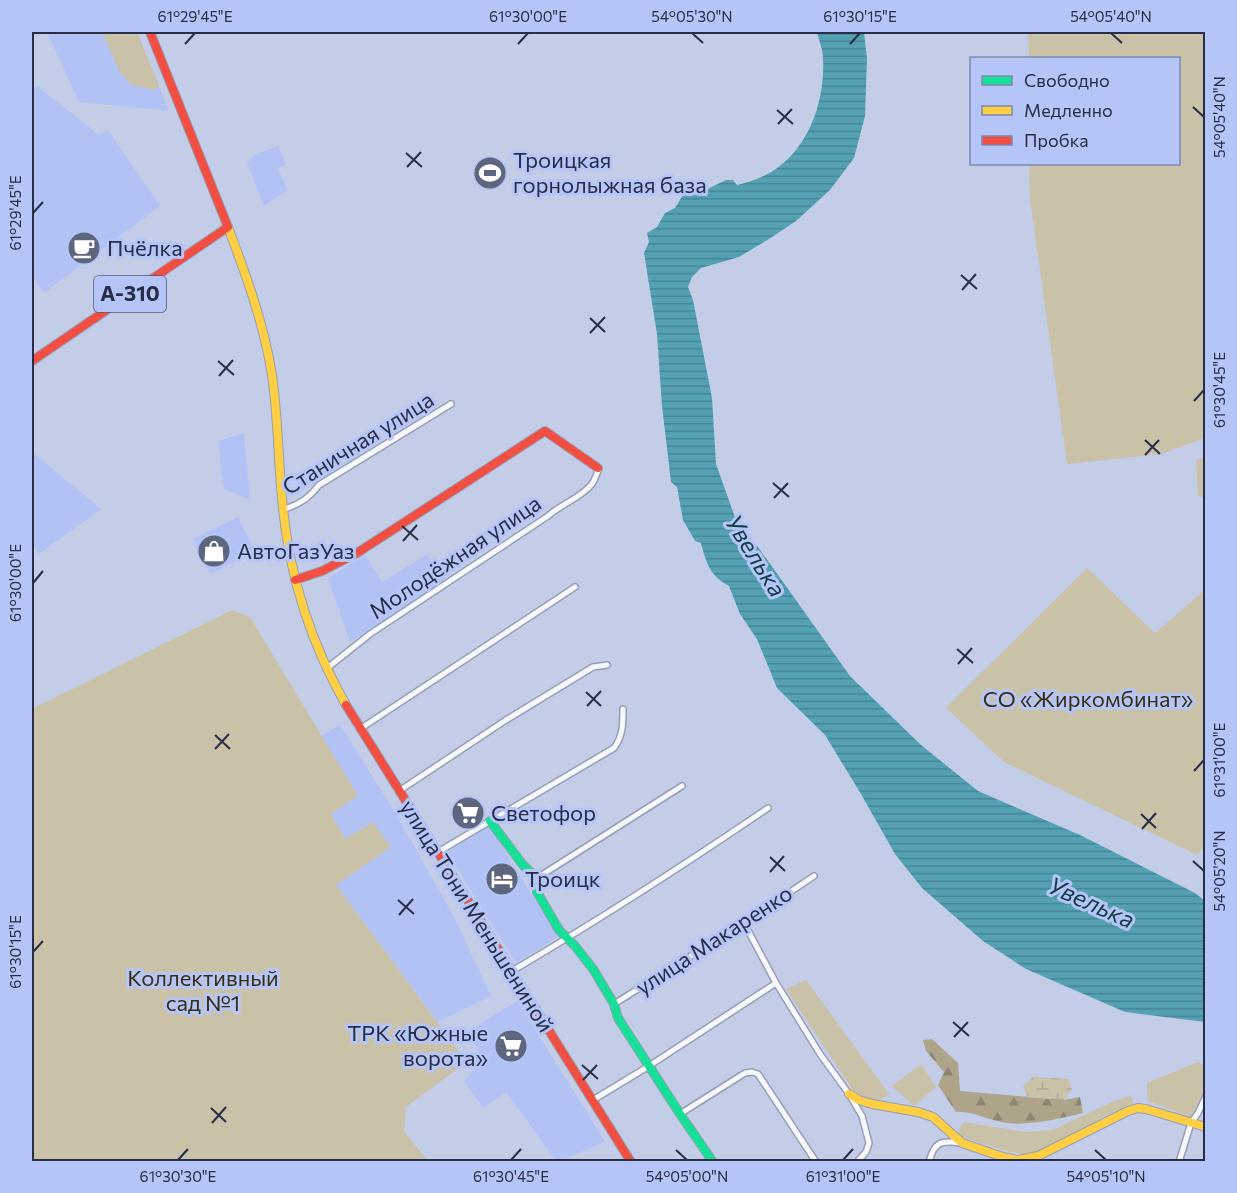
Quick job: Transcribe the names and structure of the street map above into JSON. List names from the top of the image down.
{
  "streets": {
    "main road": ["А-310", "улица Тони Меньшениной", "улица Макаренко"],
    "street": ["Станичная улица", "Молодёжная улица"]
  },
  "crossings": [
    ["А-310", "улица Тони Меньшениной"],
    ["Станичная улица", "улица Тони Меньшениной"],
    ["Молодёжная улица", "улица Тони Меньшениной"]
  ],
  "water": ["Увелька"],
  "parks": ["СО «Жиркомбинат»", "Коллективный сад №1"],
  "places": {
    "sports": ["Троицкая горнолыжная база"],
    "cafe": ["Пчёлка"],
    "shop": ["АвтоГазУаз"],
    "supermarket": ["Светофор", "ТРК «Южные ворота»"],
    "hotel": ["Троицк"]
  },
  "legend": ["Свободно", "Медленно", "Пробка"],
  "coordinates": [
    "61°29'45\"E",
    "61°30'00\"E",
    "54°05'30\"N",
    "61°30'15\"E",
    "54°05'40\"N",
    "61°30'45\"E",
    "61°31'00\"E",
    "54°05'20\"N",
    "61°30'30\"E",
    "54°05'00\"N",
    "54°05'10\"N"
  ]
}
